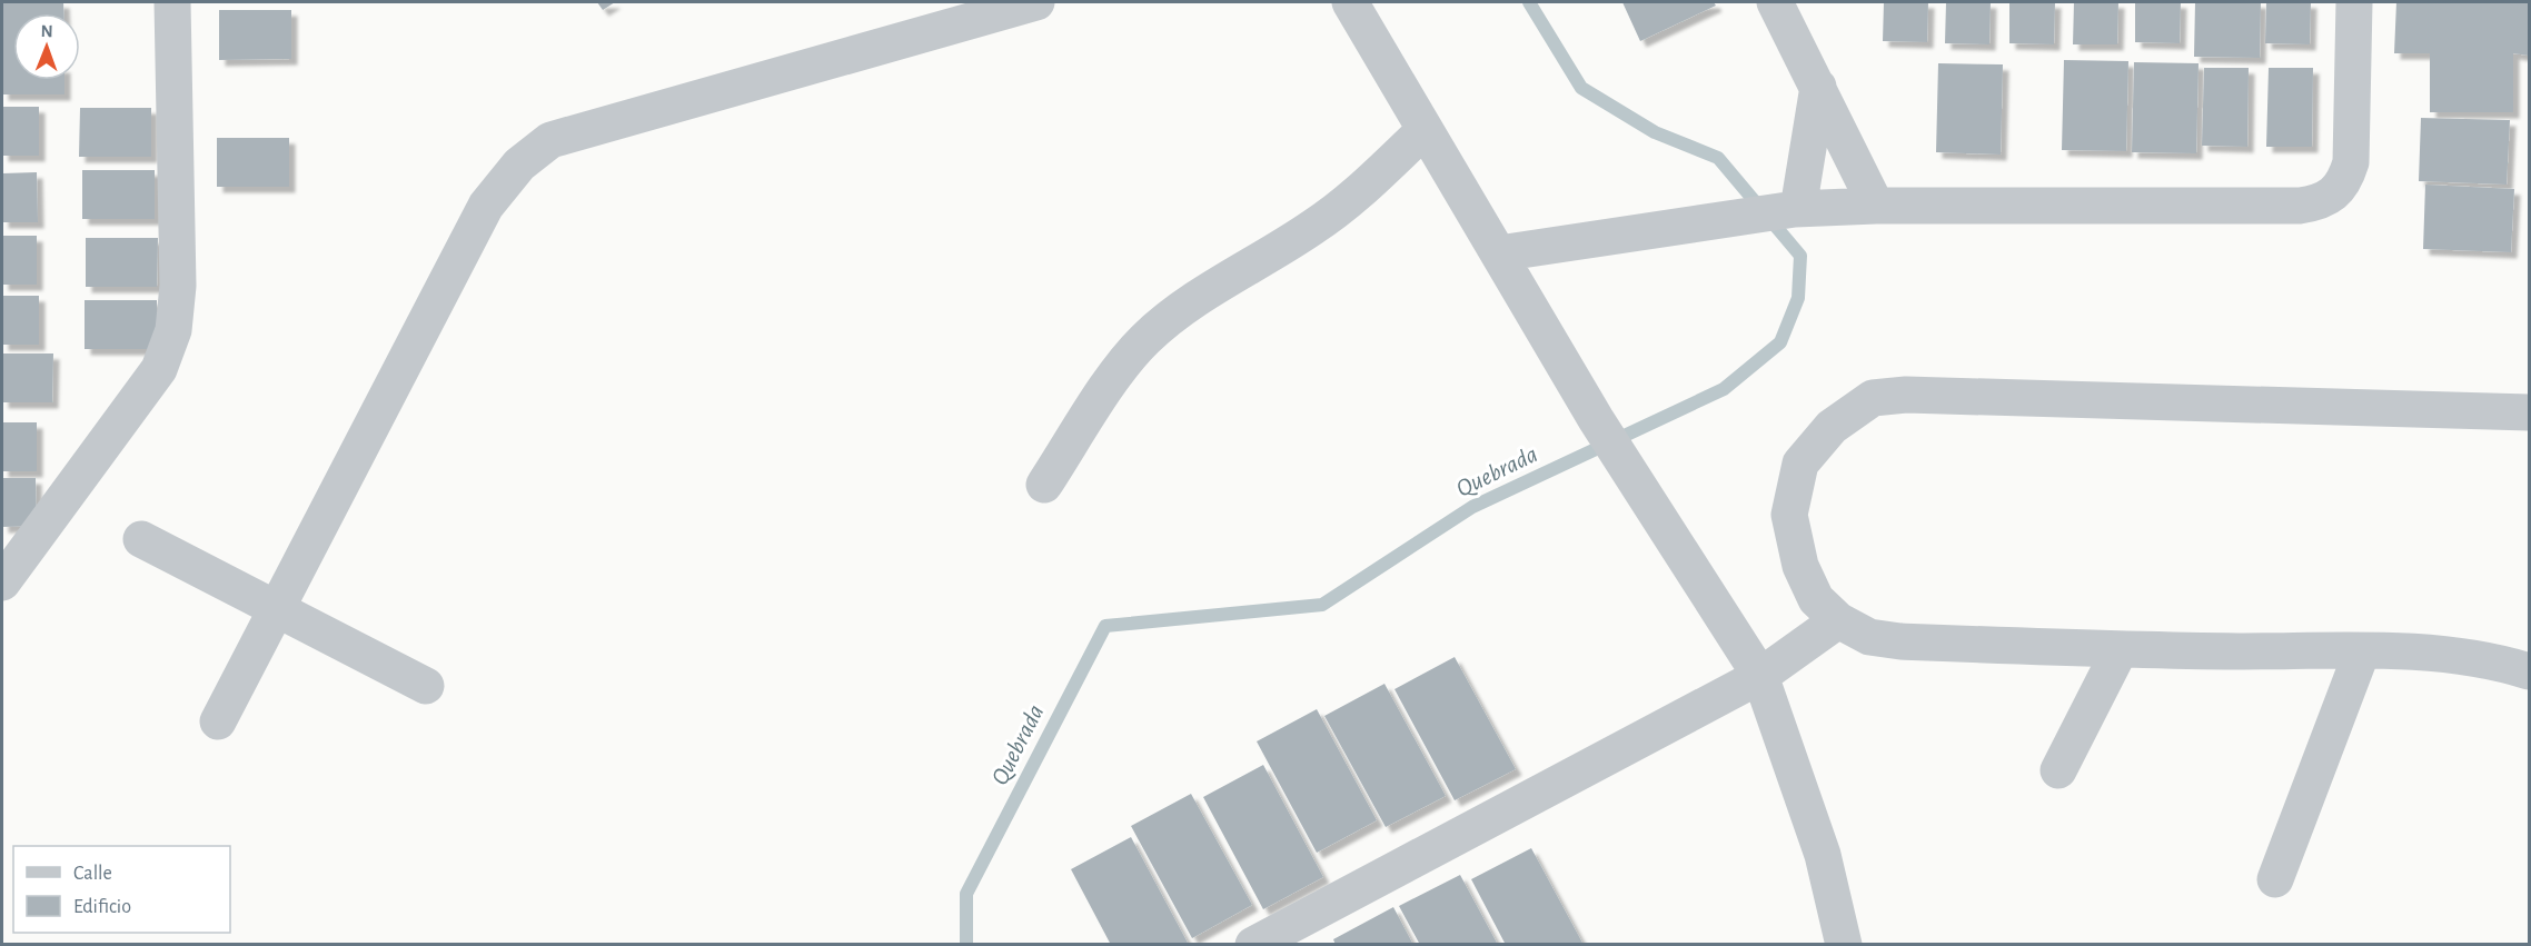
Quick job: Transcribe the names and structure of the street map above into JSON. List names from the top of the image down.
{
  "water": ["Quebrada"],
  "legend": ["Calle", "Edificio"],
  "north": "top"
}
